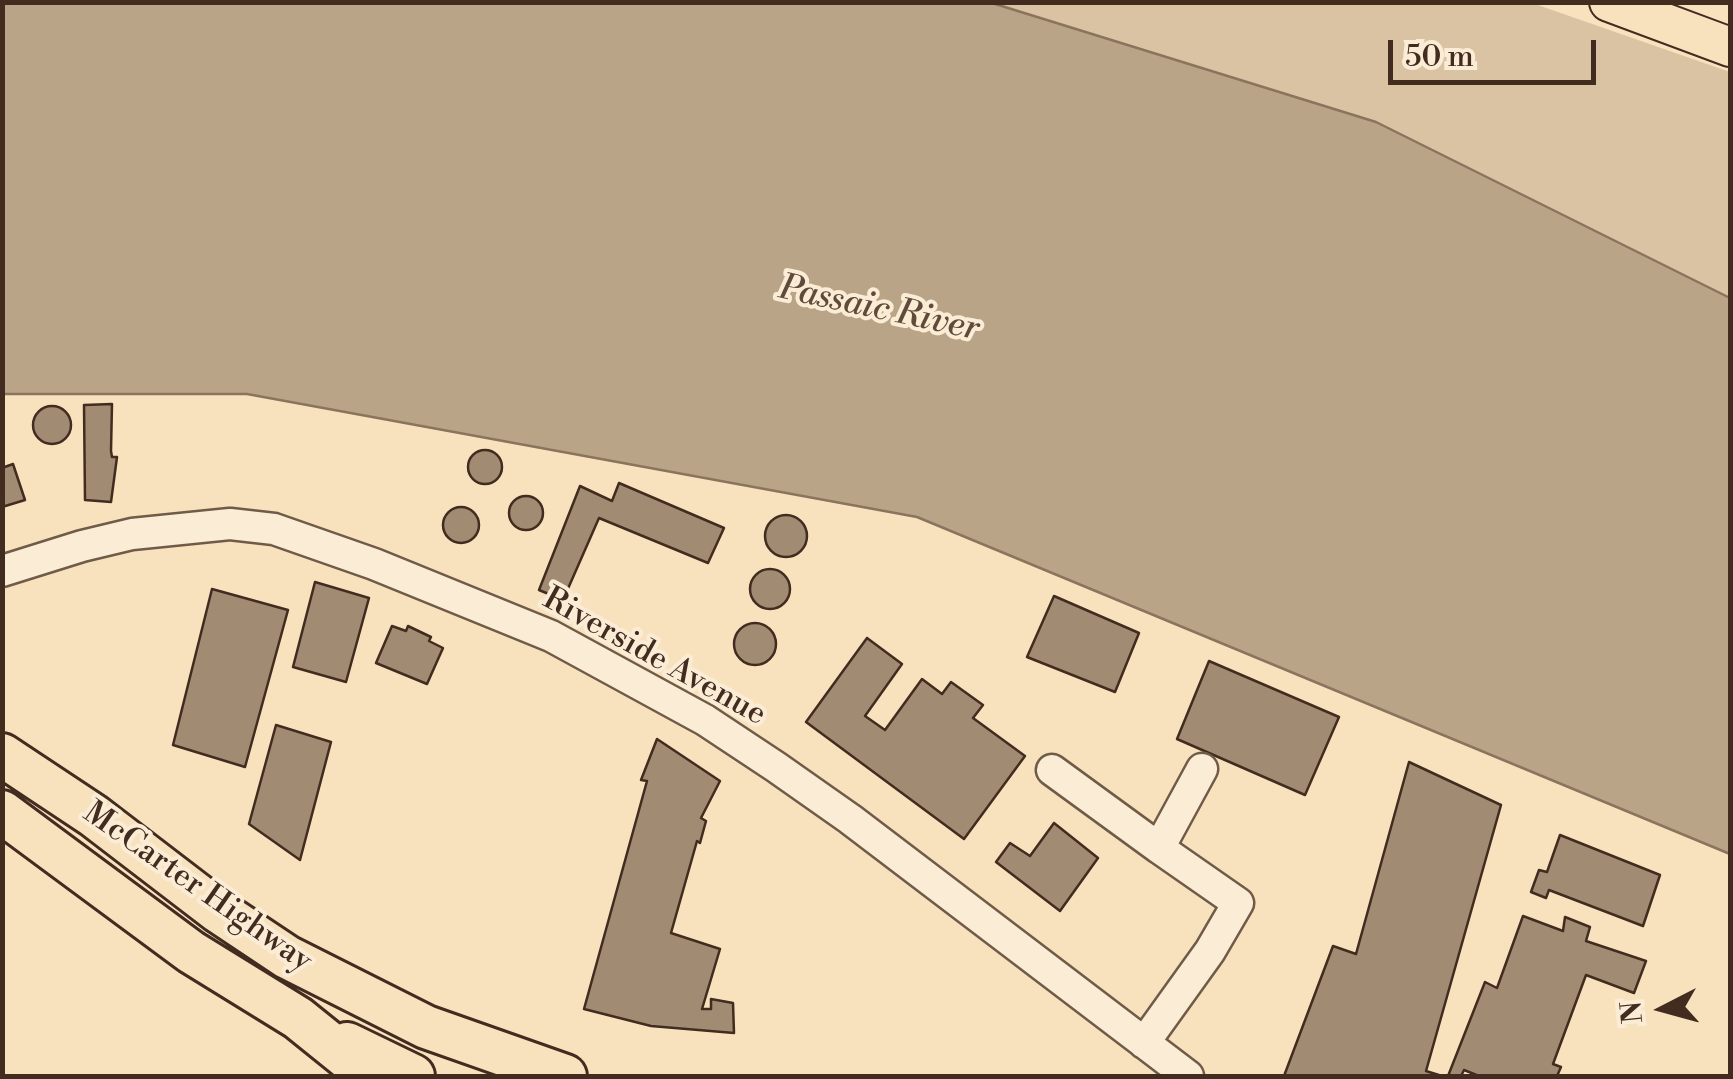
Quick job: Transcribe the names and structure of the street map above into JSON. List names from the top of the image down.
{
  "streets": {
    "highway": ["McCarter Highway"],
    "street": ["Riverside Avenue"]
  },
  "water": ["Passaic River"],
  "scale_bar": "50 m",
  "north": "left"
}
